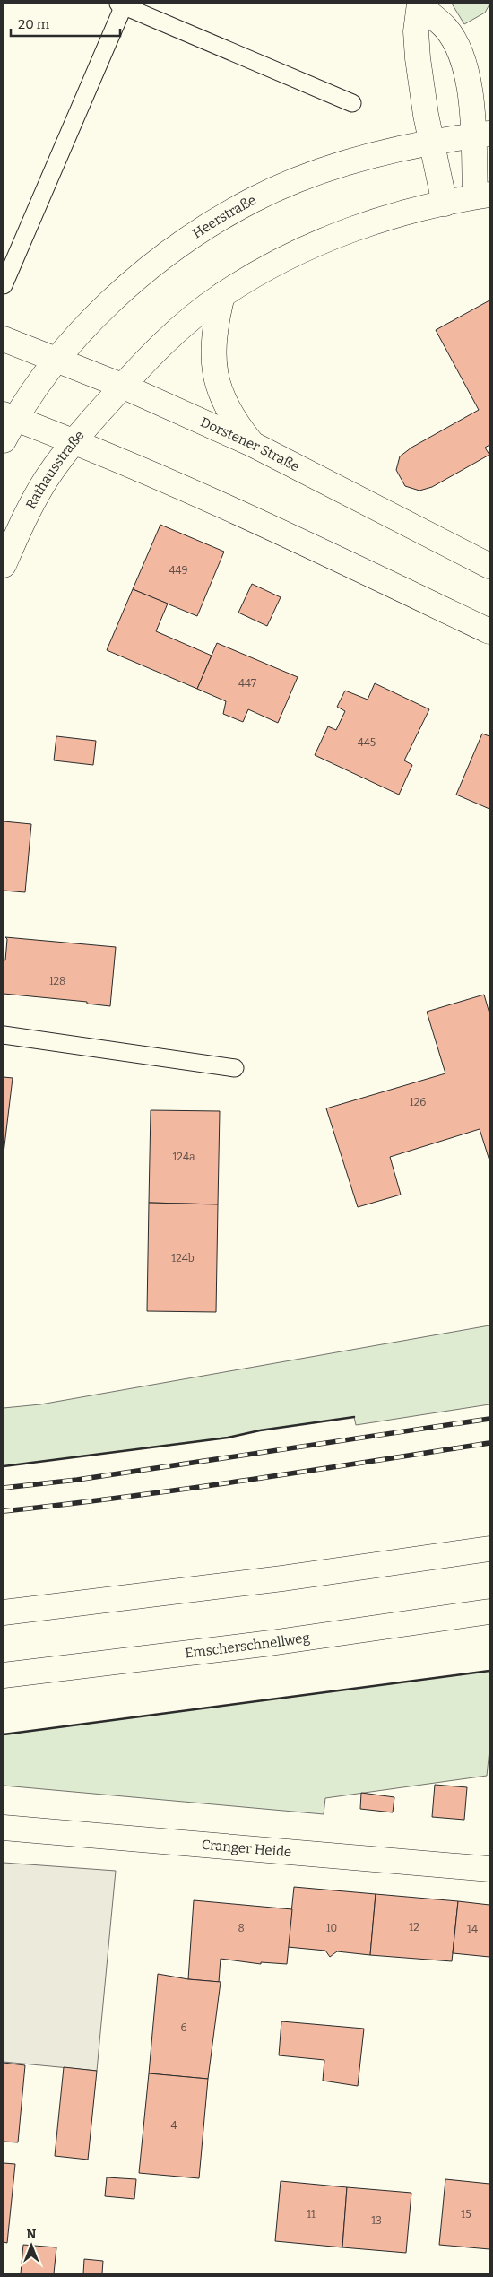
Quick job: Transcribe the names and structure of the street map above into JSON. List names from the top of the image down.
{
  "streets": {
    "main road": [
      "Heerstraße",
      "Dorstener Straße",
      "Rathausstraße",
      "Emscherschnellweg",
      "Cranger Heide"
    ]
  },
  "crossings": [
    ["Heerstraße", "Dorstener Straße"],
    ["Dorstener Straße", "Rathausstraße"]
  ],
  "house_numbers": [
    "449",
    "447",
    "445",
    "128",
    "126",
    "124a",
    "124b",
    "12",
    "8",
    "10",
    "14",
    "6",
    "4",
    "11",
    "15",
    "13"
  ],
  "scale_bar": "20 m",
  "north": "top"
}
